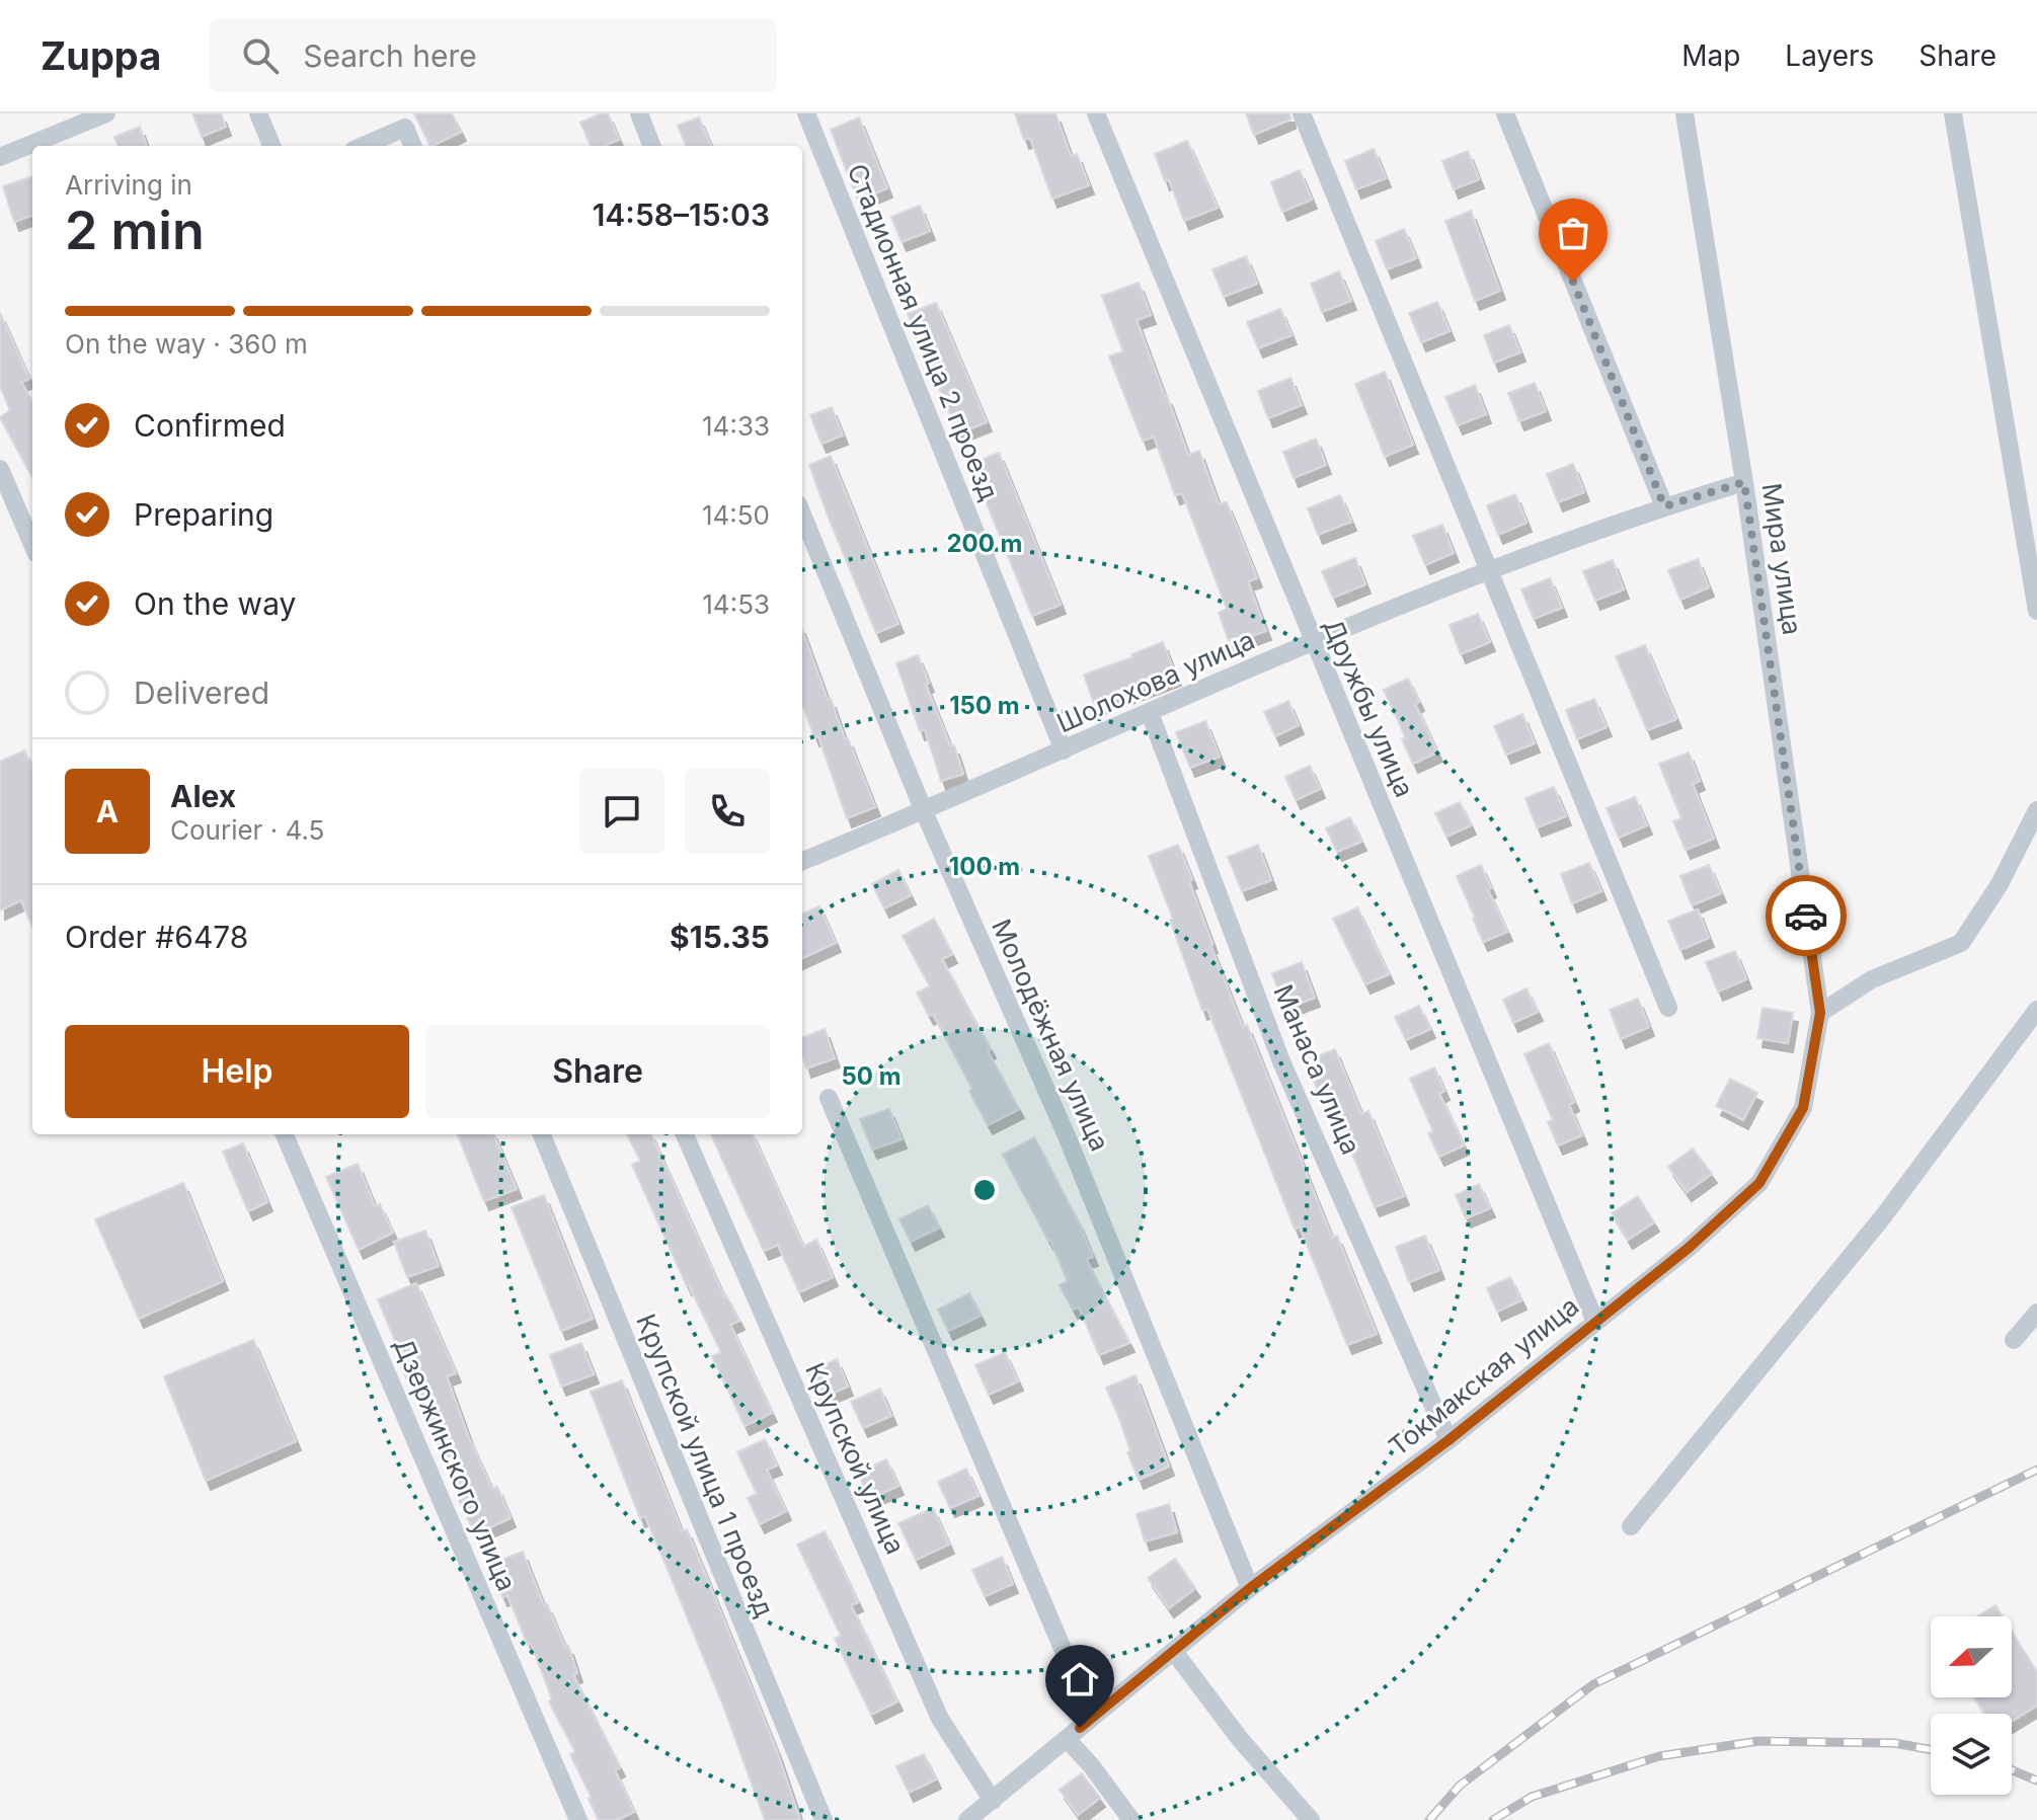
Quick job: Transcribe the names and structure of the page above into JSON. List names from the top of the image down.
{
  "streets": {
    "street": [
      "Стадионная улица 2 проезд",
      "Мира улица",
      "Шолохова улица",
      "Дружбы улица",
      "Молодёжная улица",
      "Манаса улица",
      "Токмакская улица",
      "Крупской улица",
      "Дзержинского улица",
      "Крупской улица 1 проезд"
    ]
  },
  "crossings": [
    ["Стадионная улица 2 проезд", "Шолохова улица"],
    ["Мира улица", "Шолохова улица"],
    ["Мира улица", "Токмакская улица"],
    ["Шолохова улица", "Дружбы улица"],
    ["Шолохова улица", "Молодёжная улица"],
    ["Шолохова улица", "Манаса улица"],
    ["Дружбы улица", "Токмакская улица"],
    ["Молодёжная улица", "Токмакская улица"],
    ["Манаса улица", "Токмакская улица"],
    ["Токмакская улица", "Крупской улица"]
  ],
  "north": "left",
  "page": {
    "header": "Zuppa",
    "search": "Search here",
    "nav": ["Map", "Layers", "Share"],
    "heading": ["2 min", "Arriving in", "14:58–15:03"],
    "panel": [
      "Alex",
      "Courier · 4.5",
      "Order #6478",
      "$15.35"
    ],
    "bar": "On the way · 360 m",
    "list": [
      ["Confirmed", "14:33"],
      ["Preparing", "14:50"],
      ["On the way", "14:53"],
      "Delivered"
    ],
    "round": "A",
    "buttons": ["Help", "Share"]
  },
  "rings": [
    "200 m",
    "150 m",
    "100 m",
    "50 m"
  ]
}
